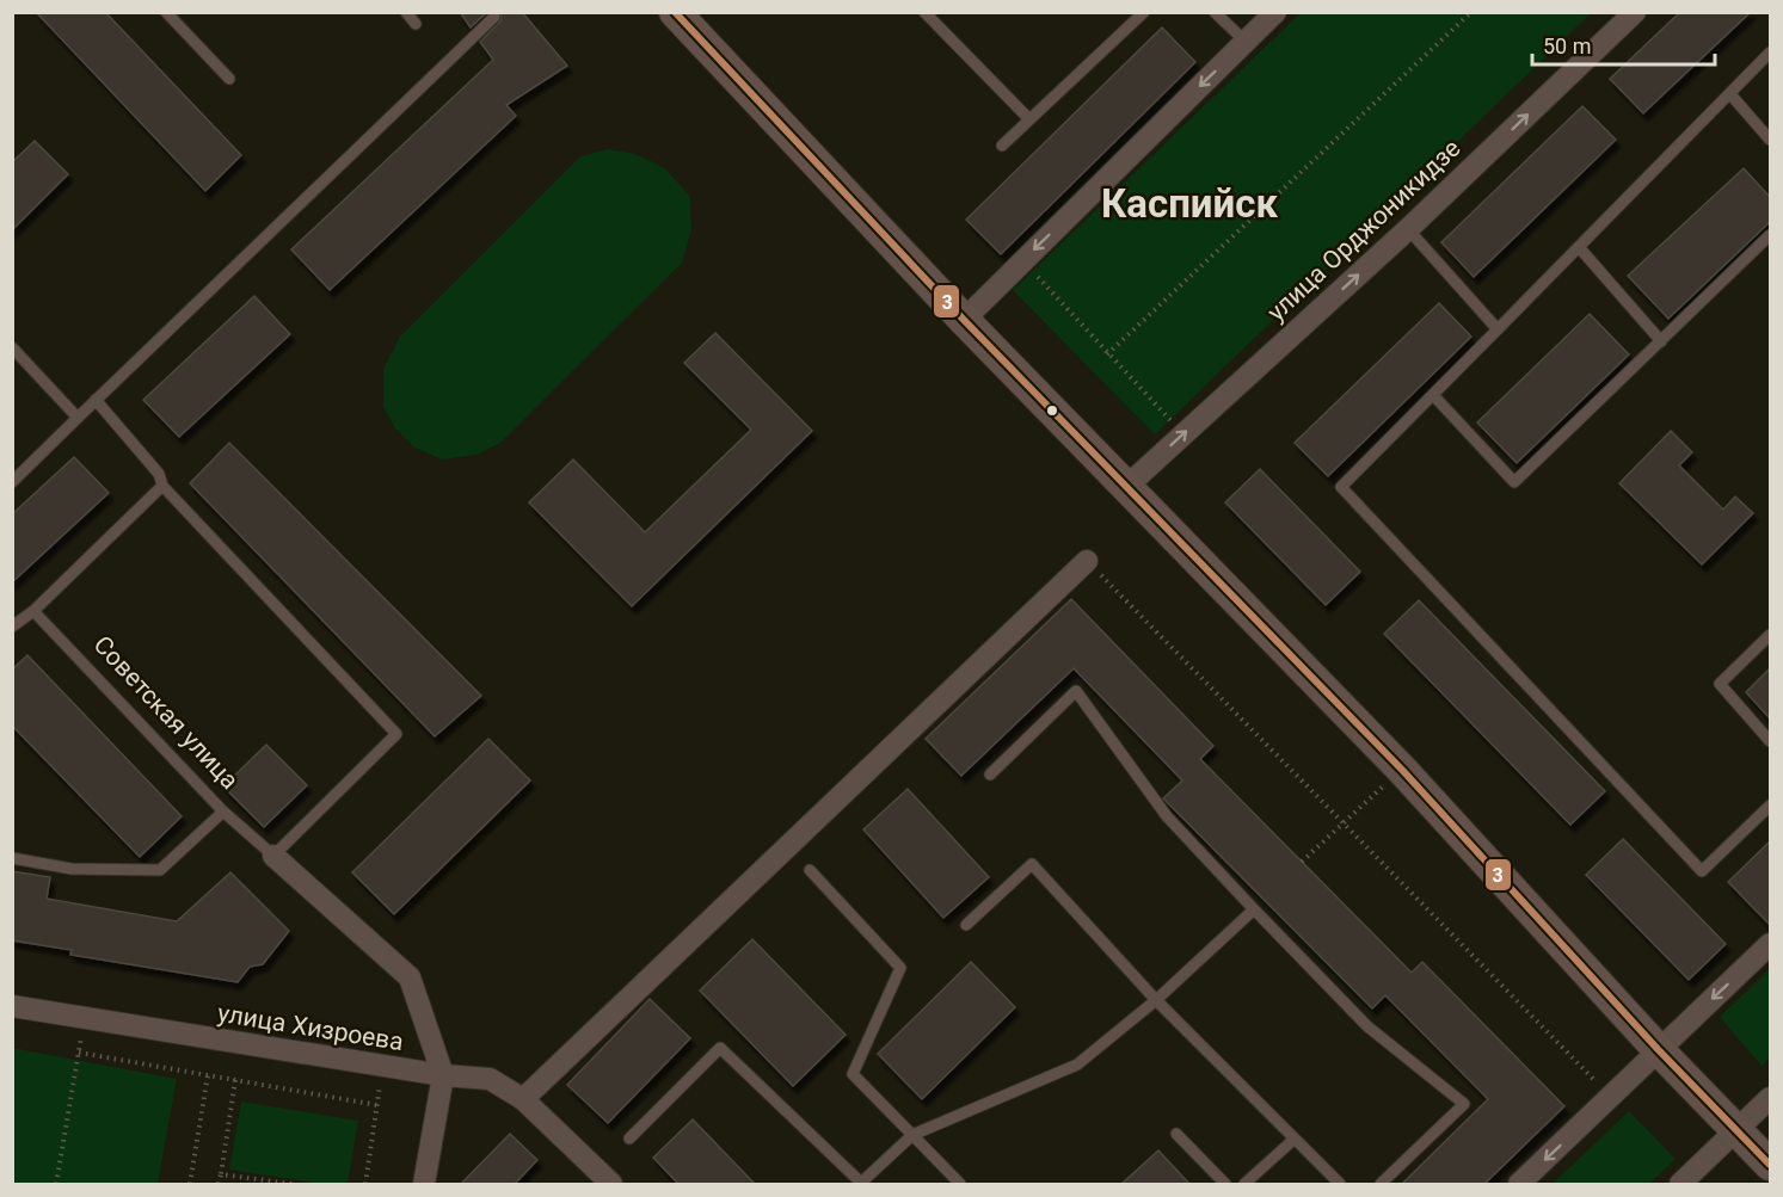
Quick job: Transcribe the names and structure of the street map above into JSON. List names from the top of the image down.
{
  "streets": {
    "street": ["улица Орджоникидзе", "улица Хизроева"],
    "lane": ["Советская улица"]
  },
  "one_way": ["улица Орджоникидзе"],
  "districts": ["Каспийск"],
  "lines": ["transit line 3"],
  "scale_bar": "50 m"
}
